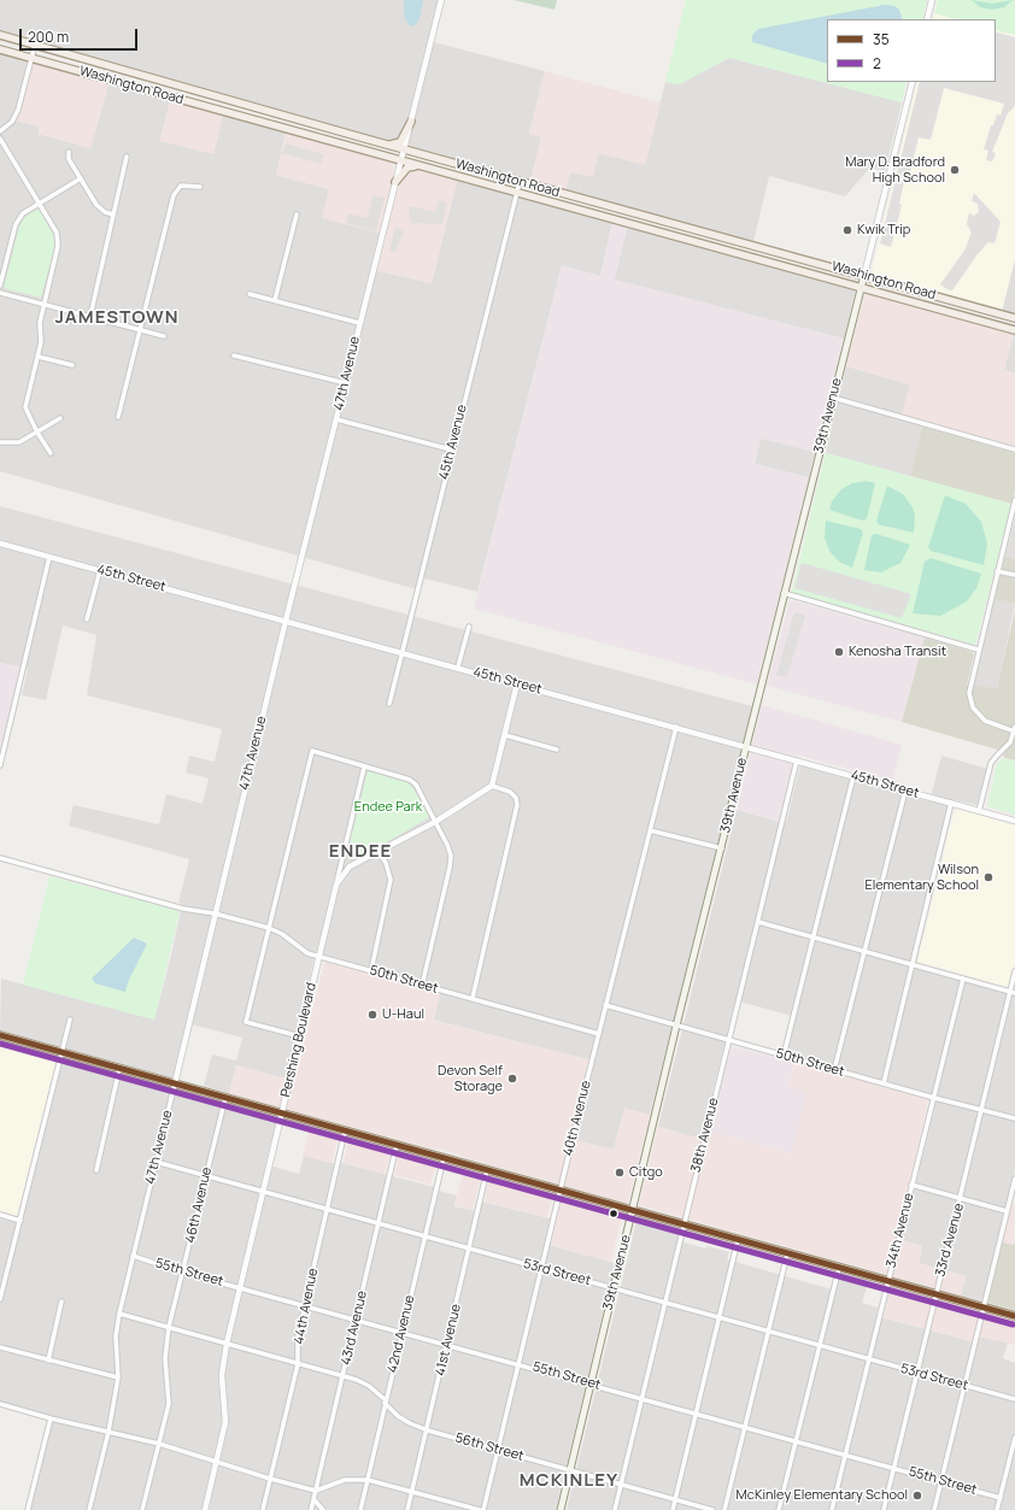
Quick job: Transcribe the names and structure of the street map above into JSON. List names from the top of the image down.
{
  "streets": {
    "main road": ["Washington Road", "39th Avenue"],
    "street": [
      "47th Avenue",
      "45th Avenue",
      "45th Street",
      "50th Street",
      "Pershing Boulevard",
      "40th Avenue",
      "38th Avenue",
      "46th Avenue",
      "34th Avenue",
      "33rd Avenue",
      "55th Street",
      "53rd Street",
      "44th Avenue",
      "43rd Avenue",
      "42nd Avenue",
      "41st Avenue",
      "56th Street"
    ]
  },
  "crossings": [
    ["Washington Road", "47th Avenue"],
    ["Washington Road", "39th Avenue"],
    ["Washington Road", "45th Avenue"],
    ["47th Avenue", "45th Street"],
    ["47th Avenue", "50th Street"],
    ["47th Avenue", "55th Street"],
    ["47th Avenue", "53rd Street"],
    ["47th Avenue", "56th Street"],
    ["39th Avenue", "45th Street"],
    ["39th Avenue", "50th Street"],
    ["39th Avenue", "55th Street"],
    ["39th Avenue", "53rd Street"],
    ["39th Avenue", "56th Street"],
    ["45th Avenue", "45th Street"],
    ["45th Street", "40th Avenue"],
    ["45th Street", "38th Avenue"],
    ["50th Street", "Pershing Boulevard"],
    ["50th Street", "40th Avenue"],
    ["50th Street", "38th Avenue"],
    ["50th Street", "34th Avenue"],
    ["50th Street", "33rd Avenue"],
    ["Pershing Boulevard", "55th Street"],
    ["Pershing Boulevard", "53rd Street"],
    ["Pershing Boulevard", "56th Street"],
    ["40th Avenue", "55th Street"],
    ["40th Avenue", "53rd Street"],
    ["40th Avenue", "56th Street"],
    ["38th Avenue", "55th Street"],
    ["38th Avenue", "53rd Street"],
    ["38th Avenue", "56th Street"],
    ["46th Avenue", "55th Street"],
    ["46th Avenue", "53rd Street"],
    ["46th Avenue", "56th Street"],
    ["34th Avenue", "55th Street"],
    ["34th Avenue", "53rd Street"],
    ["33rd Avenue", "55th Street"],
    ["33rd Avenue", "53rd Street"],
    ["55th Street", "44th Avenue"],
    ["55th Street", "43rd Avenue"],
    ["55th Street", "42nd Avenue"],
    ["55th Street", "41st Avenue"],
    ["53rd Street", "44th Avenue"],
    ["53rd Street", "43rd Avenue"],
    ["53rd Street", "42nd Avenue"],
    ["53rd Street", "41st Avenue"],
    ["44th Avenue", "56th Street"],
    ["43rd Avenue", "56th Street"],
    ["42nd Avenue", "56th Street"],
    ["41st Avenue", "56th Street"]
  ],
  "districts": ["JAMESTOWN", "ENDEE", "MCKINLEY"],
  "parks": ["Endee Park"],
  "places": [
    "Mary D. Bradford High School",
    "Kwik Trip",
    "Kenosha Transit",
    "Wilson Elementary School",
    "U-Haul",
    "Devon Self Storage",
    "Citgo",
    "McKinley Elementary School"
  ],
  "lines": ["transit line 35", "transit line 2"],
  "legend": ["35", "2"],
  "scale_bar": "200 m"
}
